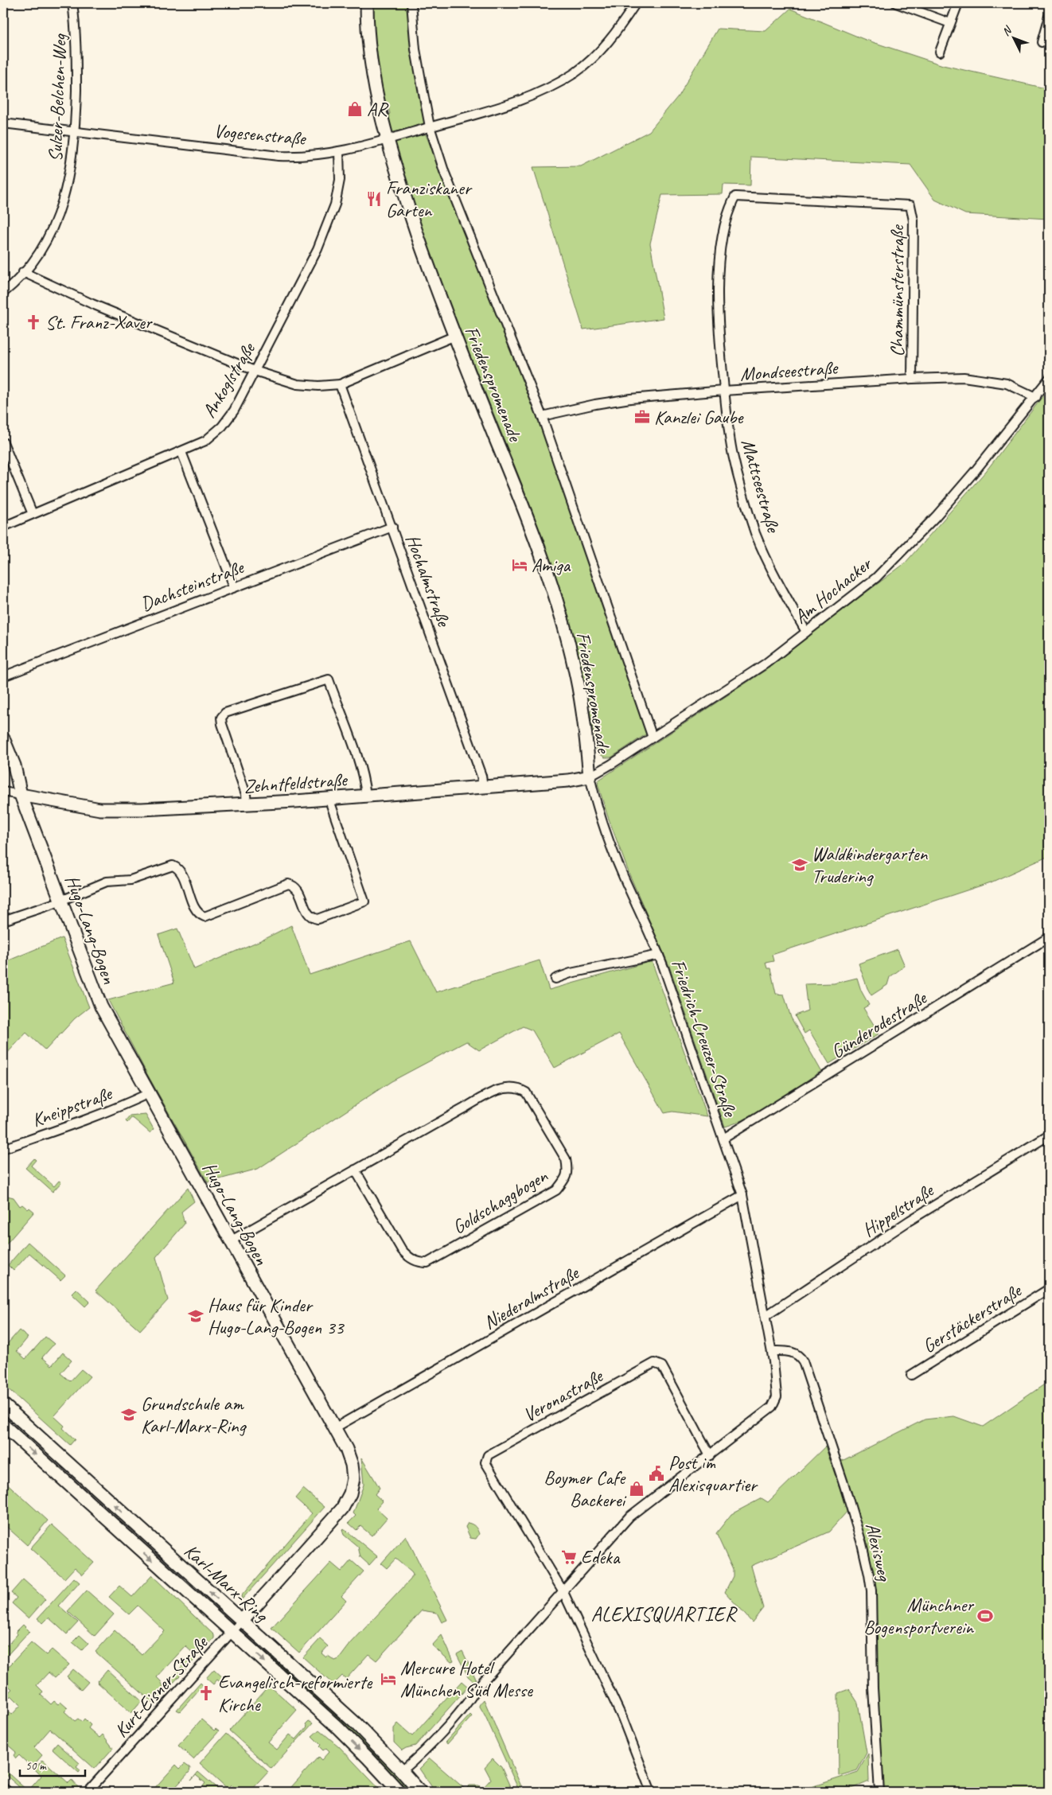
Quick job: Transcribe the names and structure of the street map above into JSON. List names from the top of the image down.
{
  "streets": {
    "street": [
      "Sulzer-Belchen-Weg",
      "Vogesenstraße",
      "Chammünsterstraße",
      "Mondseestraße",
      "Ankoglstraße",
      "Friedenspromenade",
      "Mattseestraße",
      "Hochalmstraße",
      "Dachsteinstraße",
      "Am Hochacker",
      "Zehntfeldstraße",
      "Hugo-Lang-Bogen",
      "Günderodestraße",
      "Friedrich-Creuzer-Straße",
      "Kneippstraße",
      "Goldschaggbogen",
      "Hippelstraße",
      "Niederalmstraße",
      "Gerstäckerstraße",
      "Veronastraße",
      "Alexisweg",
      "Karl-Marx-Ring",
      "Kurt-Eisner-Straße"
    ]
  },
  "crossings": [
    ["Sulzer-Belchen-Weg", "Vogesenstraße"],
    ["Vogesenstraße", "Ankoglstraße"],
    ["Vogesenstraße", "Friedenspromenade"],
    ["Chammünsterstraße", "Mondseestraße"],
    ["Chammünsterstraße", "Mattseestraße"],
    ["Mondseestraße", "Friedenspromenade"],
    ["Mondseestraße", "Mattseestraße"],
    ["Mondseestraße", "Am Hochacker"],
    ["Friedenspromenade", "Am Hochacker"],
    ["Friedenspromenade", "Zehntfeldstraße"],
    ["Friedenspromenade", "Friedrich-Creuzer-Straße"],
    ["Mattseestraße", "Am Hochacker"],
    ["Hochalmstraße", "Dachsteinstraße"],
    ["Hochalmstraße", "Zehntfeldstraße"],
    ["Am Hochacker", "Zehntfeldstraße"],
    ["Am Hochacker", "Friedrich-Creuzer-Straße"],
    ["Zehntfeldstraße", "Hugo-Lang-Bogen"],
    ["Zehntfeldstraße", "Friedrich-Creuzer-Straße"],
    ["Hugo-Lang-Bogen", "Kneippstraße"],
    ["Hugo-Lang-Bogen", "Goldschaggbogen"],
    ["Hugo-Lang-Bogen", "Niederalmstraße"],
    ["Hugo-Lang-Bogen", "Karl-Marx-Ring"],
    ["Hugo-Lang-Bogen", "Kurt-Eisner-Straße"],
    ["Günderodestraße", "Friedrich-Creuzer-Straße"],
    ["Friedrich-Creuzer-Straße", "Hippelstraße"],
    ["Friedrich-Creuzer-Straße", "Niederalmstraße"],
    ["Friedrich-Creuzer-Straße", "Veronastraße"],
    ["Friedrich-Creuzer-Straße", "Alexisweg"],
    ["Karl-Marx-Ring", "Kurt-Eisner-Straße"]
  ],
  "districts": ["ALEXISQUARTIER"],
  "places": {
    "shop": ["AR", "Boymer Cafe Backerei"],
    "restaurant": ["Franziskaner Garten"],
    "church": ["St. Franz-Xaver", "Evangelisch-reformierte Kirche"],
    "office": ["Kanzlei Gaube"],
    "hotel": ["Amiga", "Mercure Hotel München Süd Messe"],
    "school or university": ["Waldkindergarten Trudering", "Haus für Kinder Hugo-Lang-Bogen 33", "Grundschule am Karl-Marx-Ring"],
    "public building": ["Post im Alexisquartier"],
    "supermarket": ["Edeka"],
    "sports": ["Münchner Bogensportverein"]
  },
  "scale_bar": "50 m",
  "north": "top left"
}
